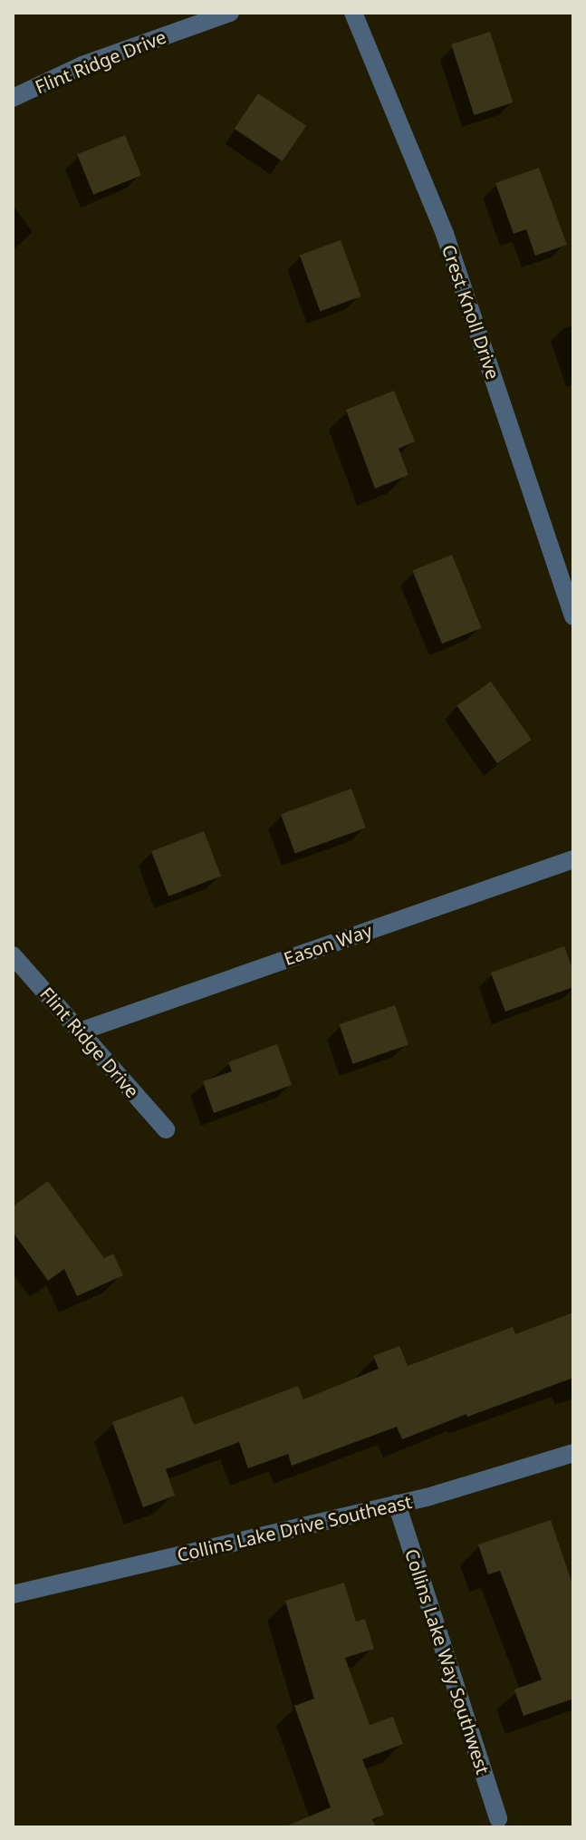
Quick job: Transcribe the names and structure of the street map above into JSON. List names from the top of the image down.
{
  "streets": {
    "street": [
      "Flint Ridge Drive",
      "Crest Knoll Drive",
      "Eason Way",
      "Collins Lake Drive Southeast",
      "Collins Lake Way Southwest"
    ]
  },
  "crossings": [
    ["Flint Ridge Drive", "Eason Way"],
    ["Collins Lake Drive Southeast", "Collins Lake Way Southwest"]
  ]
}
